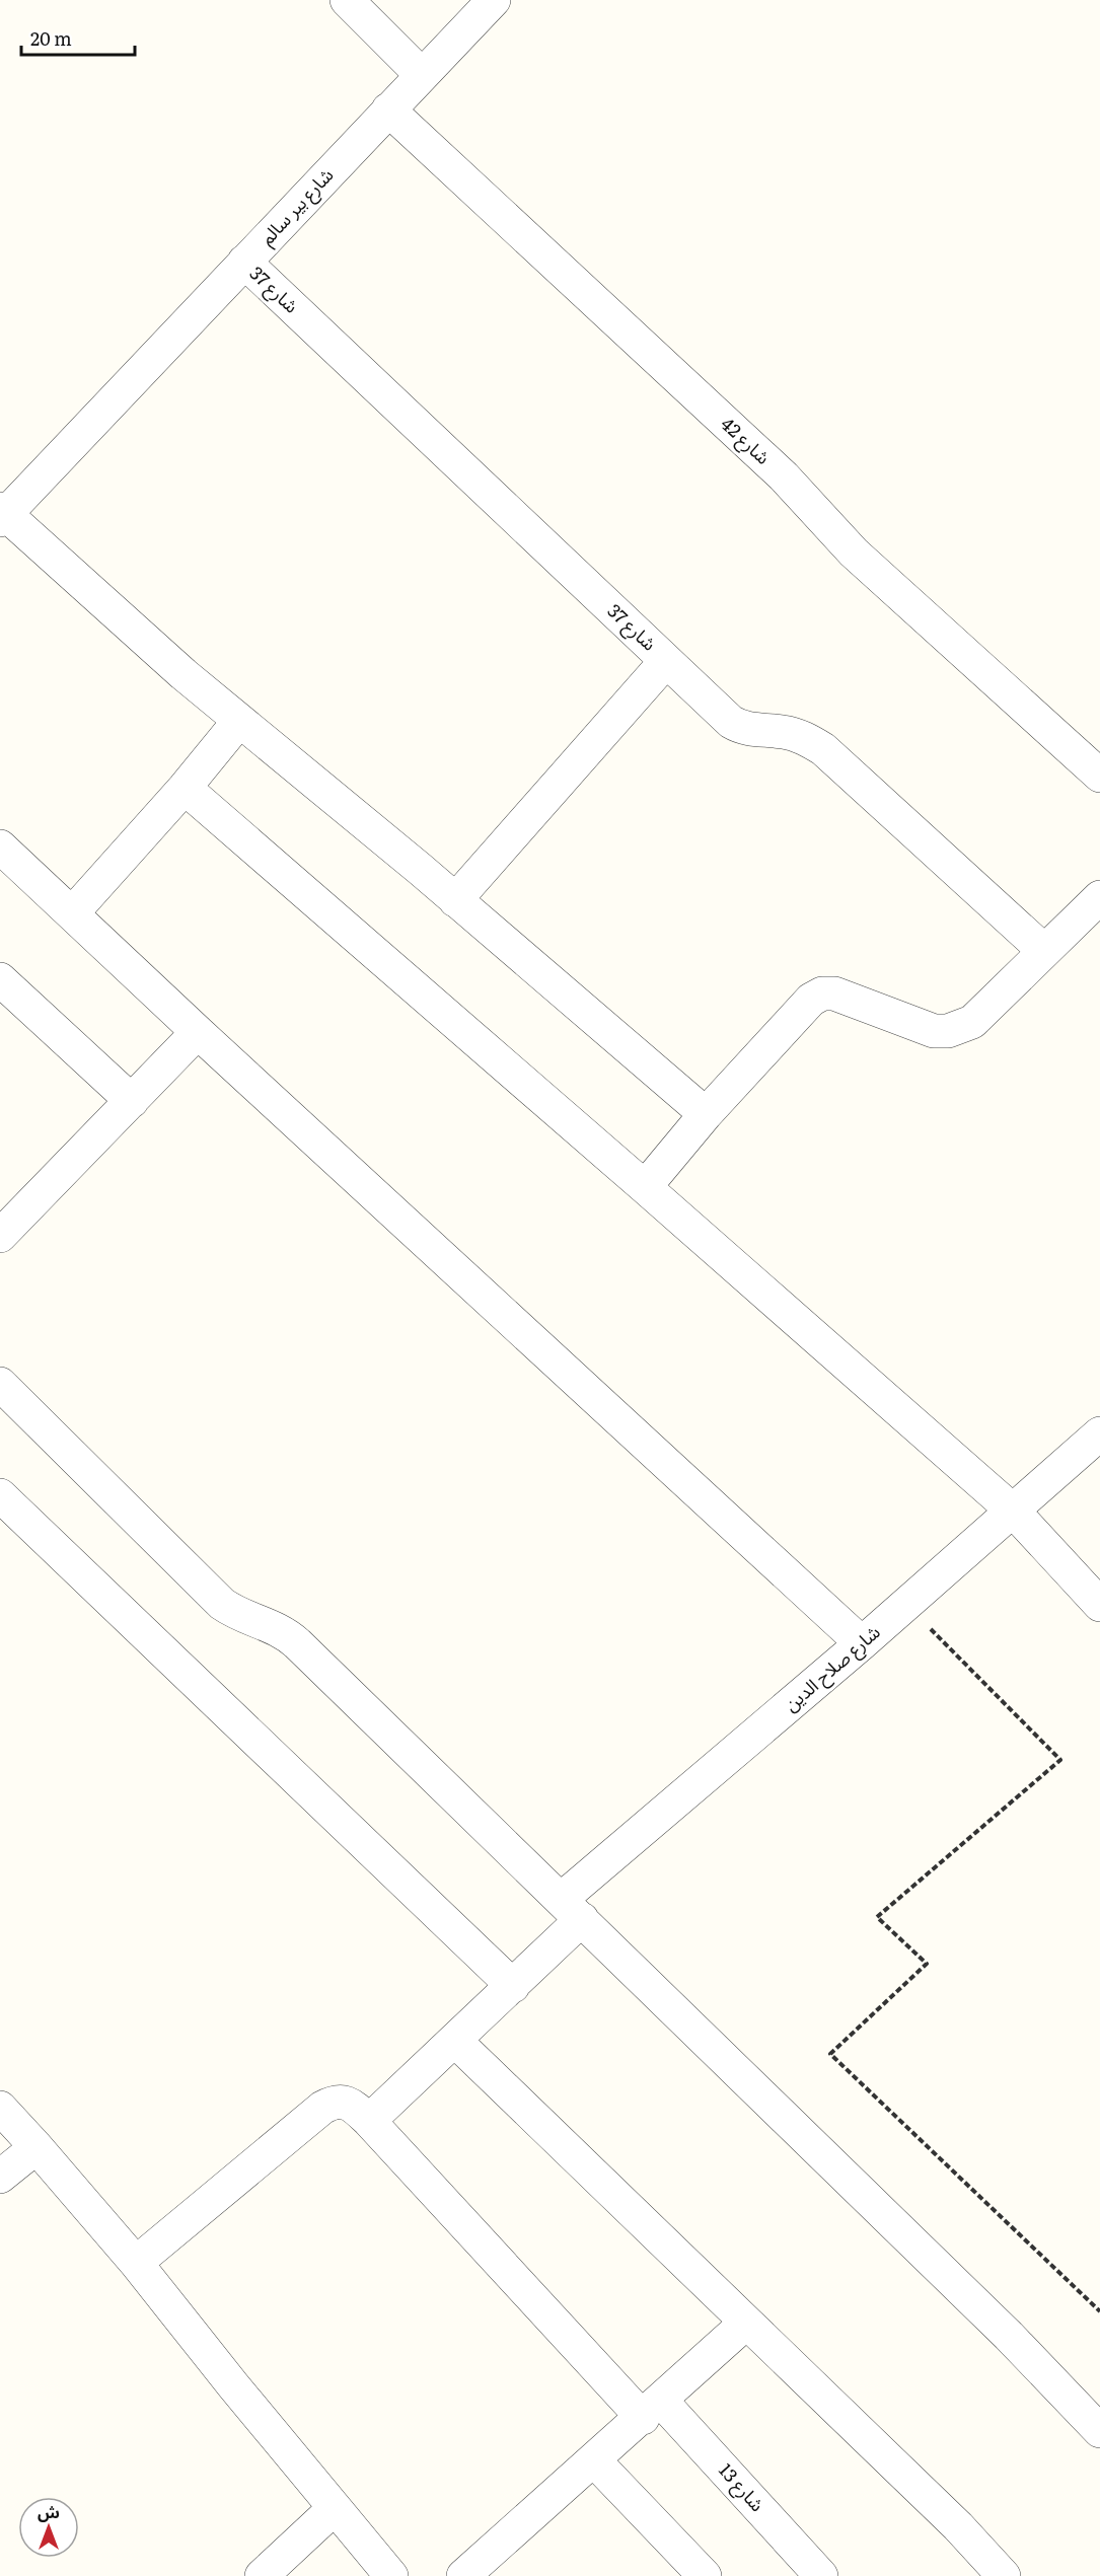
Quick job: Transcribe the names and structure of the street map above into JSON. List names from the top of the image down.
{
  "streets": {
    "street": [
      "شارع بير سالم",
      "شارع 37",
      "شارع 42",
      "شارع صلاح الدين",
      "شارع 13"
    ]
  },
  "crossings": [
    ["شارع بير سالم", "شارع 37"],
    ["شارع بير سالم", "شارع 42"],
    ["شارع صلاح الدين", "شارع 13"]
  ],
  "scale_bar": "20 m",
  "north": "top"
}
